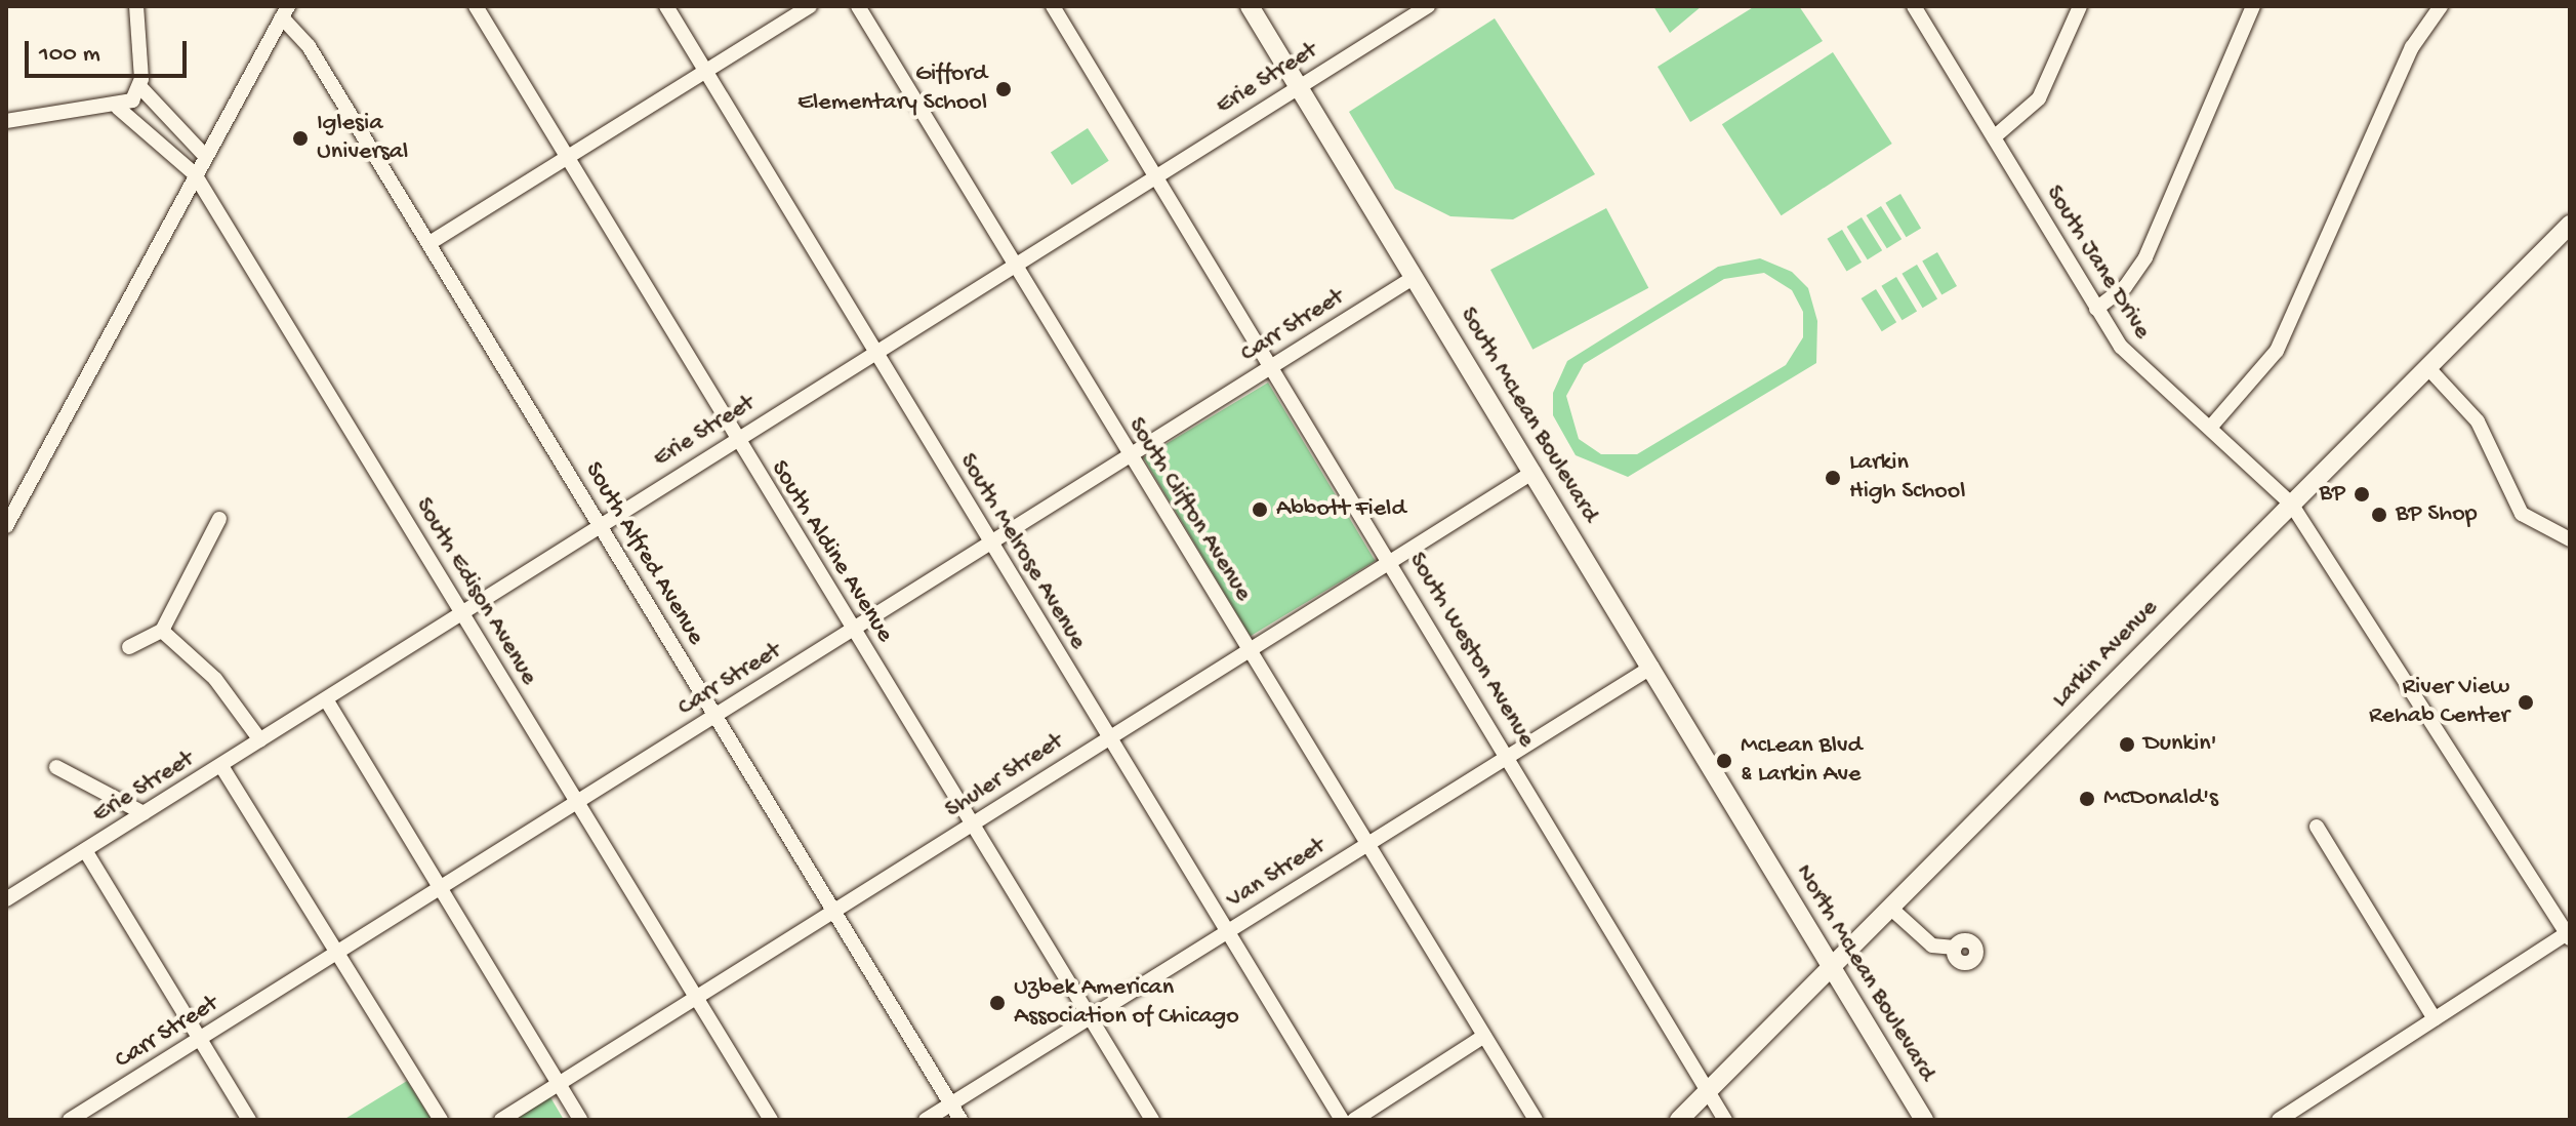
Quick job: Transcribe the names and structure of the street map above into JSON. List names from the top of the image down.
{
  "streets": {
    "main road": ["South McLean Boulevard", "Larkin Avenue", "North McLean Boulevard"],
    "street": [
      "Erie Street",
      "South Jane Drive",
      "Carr Street",
      "South Clifton Avenue",
      "South Aldine Avenue",
      "South Melrose Avenue",
      "South Alfred Avenue",
      "South Edison Avenue",
      "South Weston Avenue",
      "Shuler Street",
      "Van Street"
    ]
  },
  "crossings": [
    ["Erie Street", "South McLean Boulevard"],
    ["Erie Street", "South Clifton Avenue"],
    ["Erie Street", "South Aldine Avenue"],
    ["Erie Street", "South Melrose Avenue"],
    ["Erie Street", "South Alfred Avenue"],
    ["Erie Street", "South Edison Avenue"],
    ["Erie Street", "South Weston Avenue"],
    ["South Jane Drive", "Larkin Avenue"],
    ["Carr Street", "South McLean Boulevard"],
    ["Carr Street", "South Clifton Avenue"],
    ["Carr Street", "South Aldine Avenue"],
    ["Carr Street", "South Melrose Avenue"],
    ["Carr Street", "South Alfred Avenue"],
    ["Carr Street", "South Edison Avenue"],
    ["Carr Street", "South Weston Avenue"],
    ["South McLean Boulevard", "Shuler Street"],
    ["South McLean Boulevard", "Van Street"],
    ["South McLean Boulevard", "North McLean Boulevard"],
    ["South Clifton Avenue", "Shuler Street"],
    ["South Clifton Avenue", "Van Street"],
    ["South Aldine Avenue", "Shuler Street"],
    ["South Aldine Avenue", "Van Street"],
    ["South Melrose Avenue", "Shuler Street"],
    ["South Melrose Avenue", "Van Street"],
    ["South Alfred Avenue", "Shuler Street"],
    ["South Alfred Avenue", "Van Street"],
    ["South Edison Avenue", "Shuler Street"],
    ["South Weston Avenue", "Larkin Avenue"],
    ["South Weston Avenue", "Shuler Street"],
    ["South Weston Avenue", "Van Street"],
    ["Larkin Avenue", "North McLean Boulevard"]
  ],
  "places": [
    "Gifford Elementary School",
    "Iglesia Universal",
    "Larkin High School",
    "BP",
    "Abbott Field",
    "BP Shop",
    "River View Rehab Center",
    "Dunkin'",
    "McLean Blvd & Larkin Ave",
    "McDonald's",
    "Uzbek American Association of Chicago"
  ],
  "scale_bar": "100 m"
}
